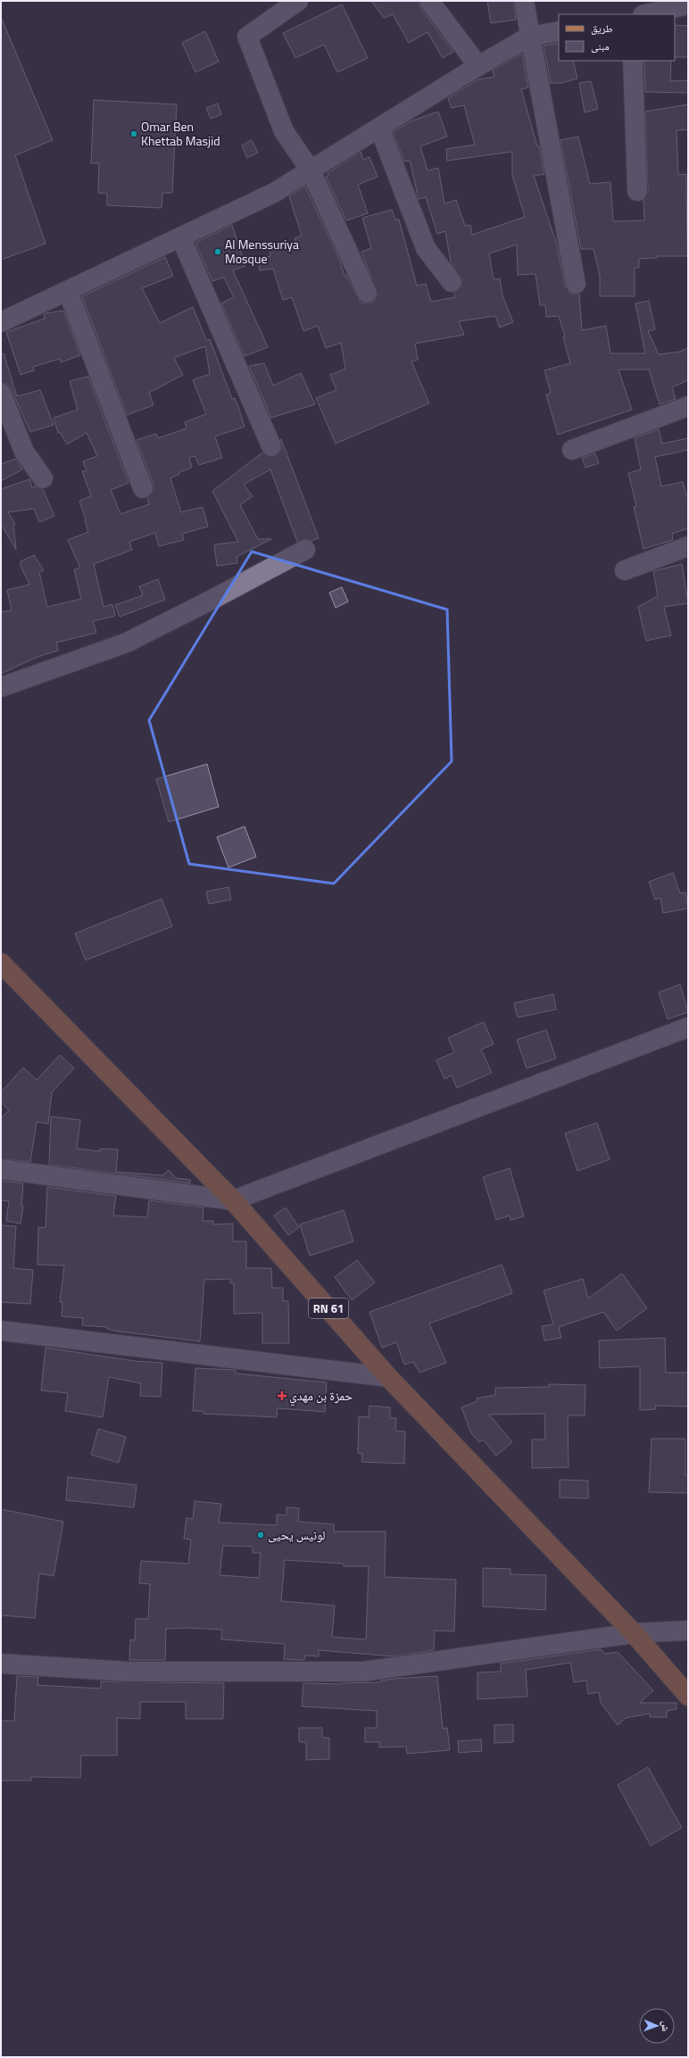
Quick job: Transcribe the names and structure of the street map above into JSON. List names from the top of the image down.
{
  "streets": {
    "main road": ["RN 61"]
  },
  "places": {
    "other": ["Omar Ben Khettab Masjid", "Al Menssuriya Mosque", "لونيس يحيى"],
    "health": ["حمزة بن مهدي"]
  },
  "legend": ["طريق", "مبنى"],
  "north": "right"
}
